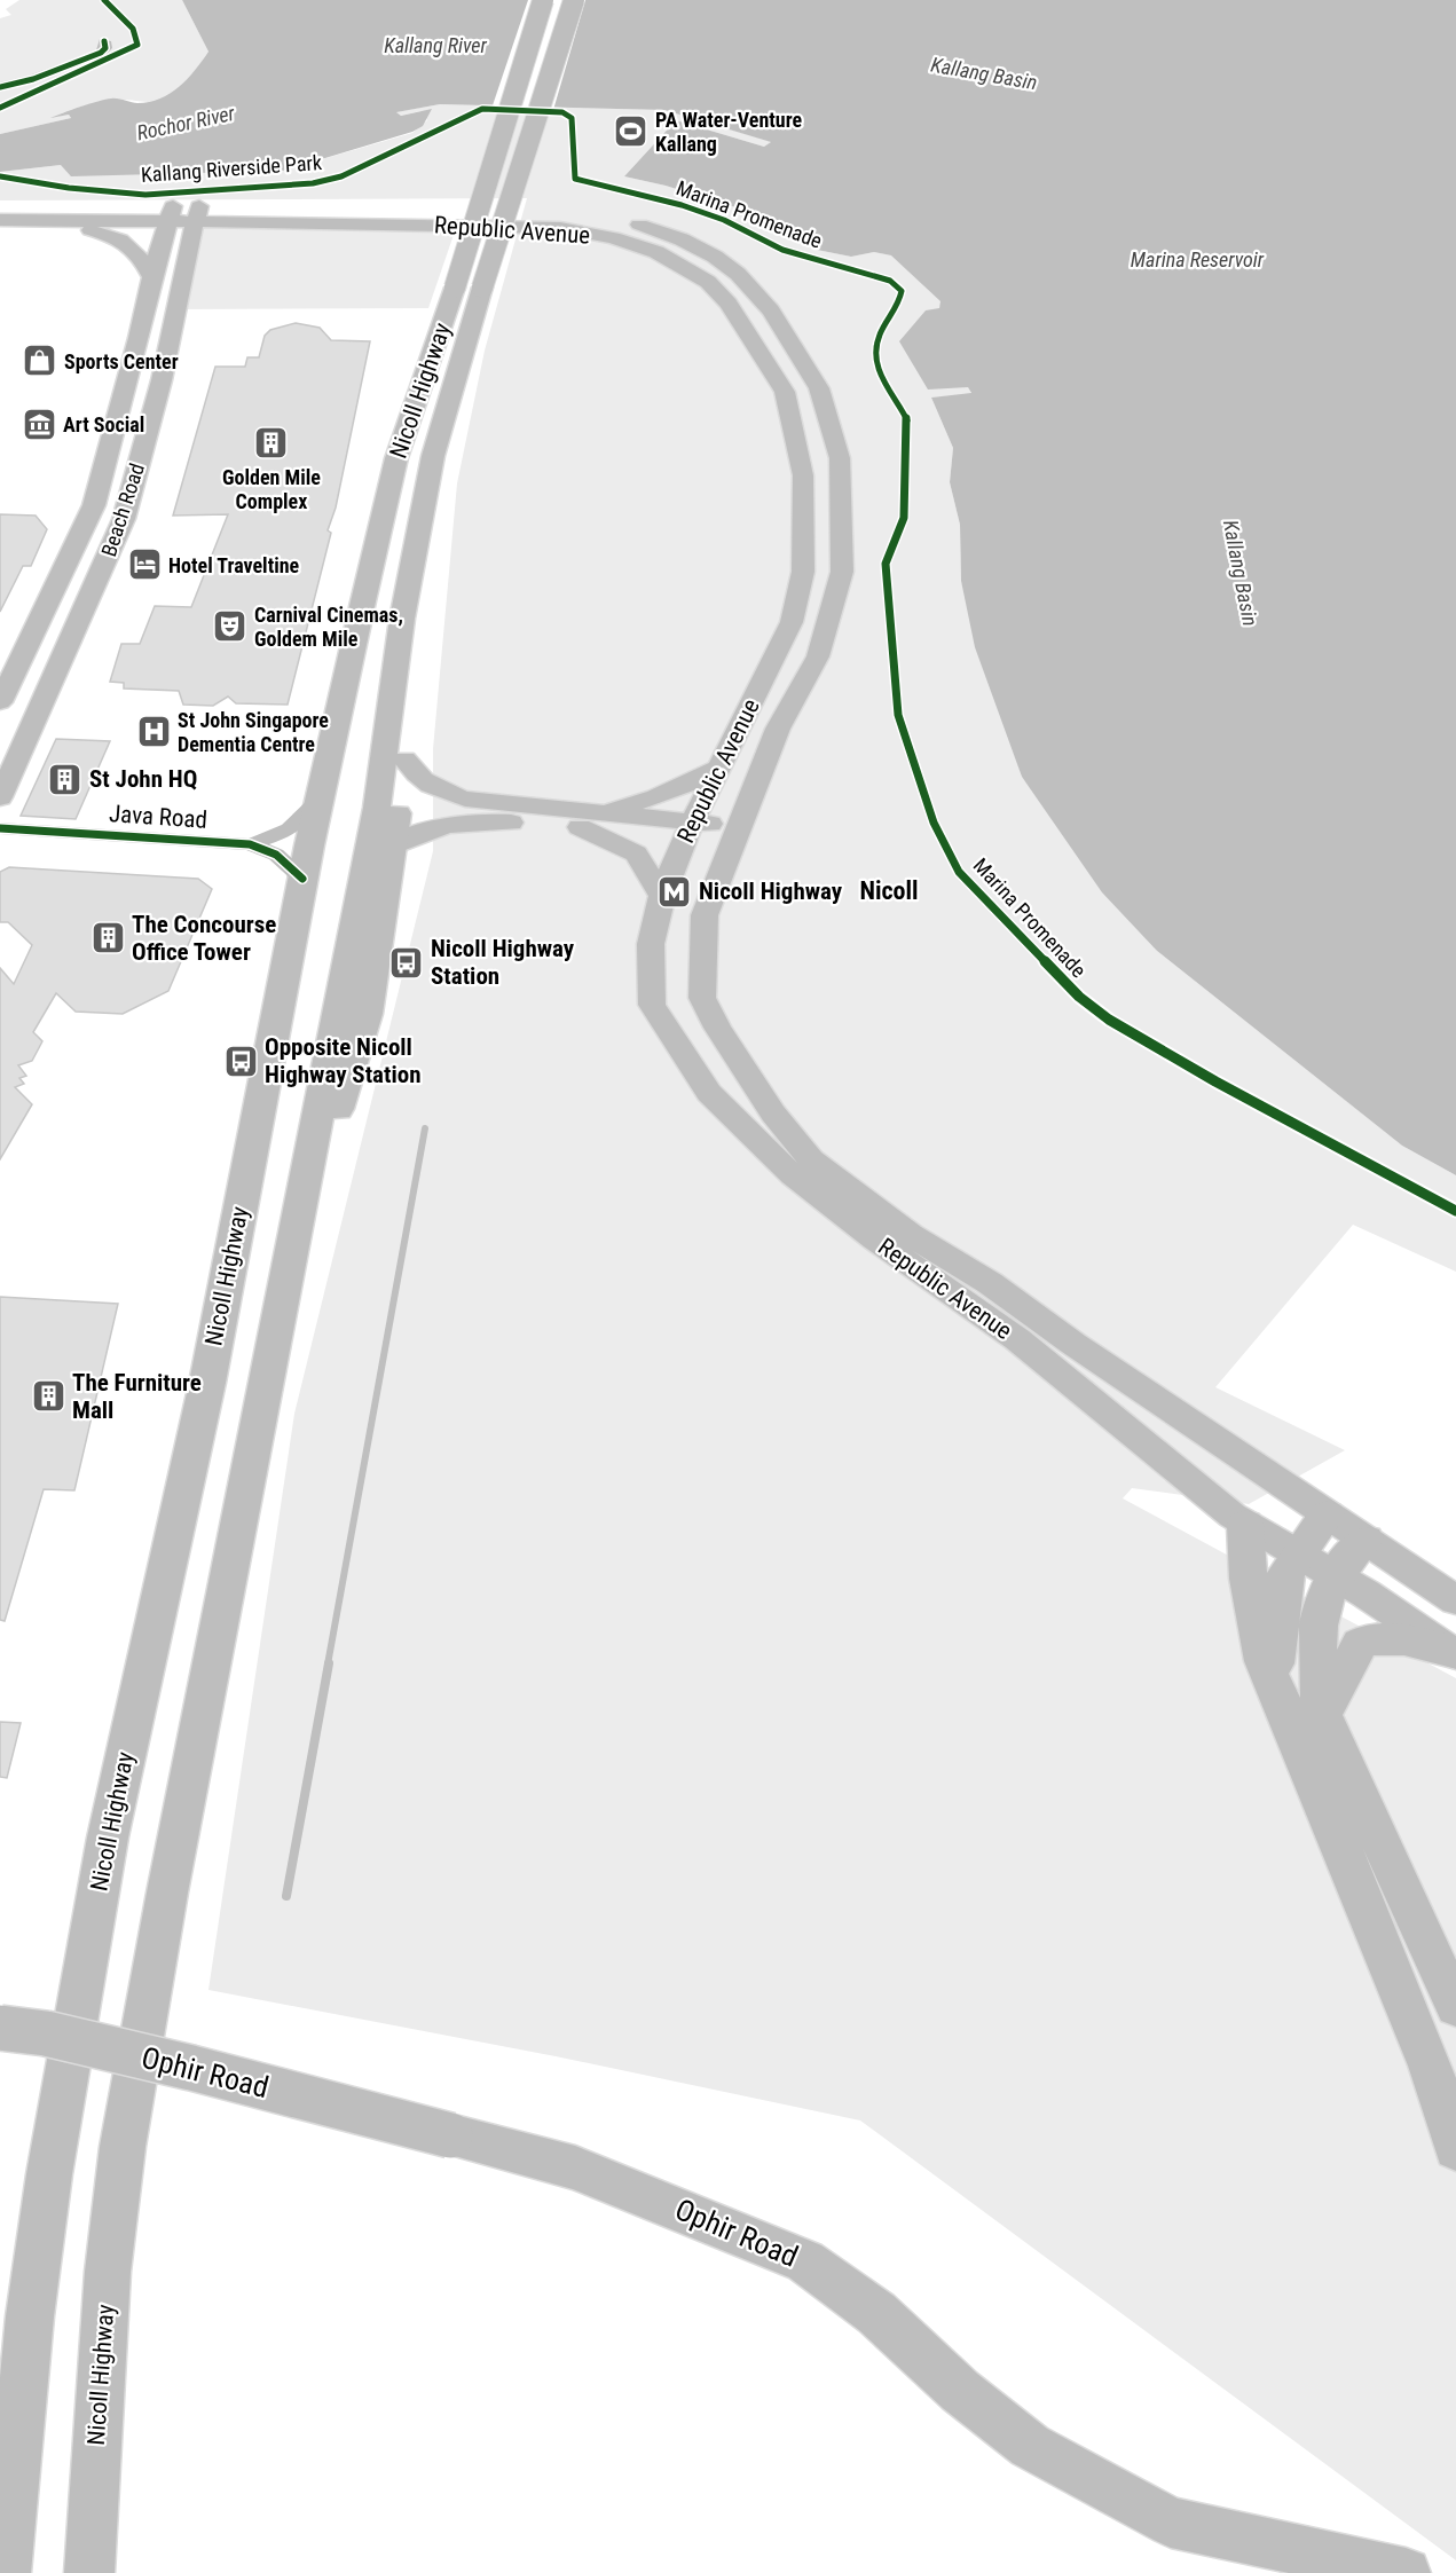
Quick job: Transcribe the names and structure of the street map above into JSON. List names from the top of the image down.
{
  "streets": {
    "highway": ["Nicoll Highway", "Ophir Road"],
    "main road": ["Republic Avenue", "Beach Road"],
    "street": ["Java Road"],
    "cycle path": ["Kallang Riverside Park"]
  },
  "crossings": [
    ["Republic Avenue", "Beach Road"],
    ["Nicoll Highway", "Java Road"]
  ],
  "districts": ["Nicoll"],
  "water": [
    "Kallang River",
    "Kallang Basin",
    "Rochor River",
    "Marina Reservoir"
  ],
  "places": {
    "sports": ["PA Water-Venture Kallang"],
    "shop": ["Sports Center"],
    "museum": ["Art Social"],
    "building": [
      "Golden Mile Complex",
      "St John HQ",
      "The Concourse Office Tower",
      "The Furniture Mall"
    ],
    "hotel": ["Hotel Traveltine"],
    "theatre": ["Carnival Cinemas, Goldem Mile"],
    "hospital": ["St John Singapore Dementia Centre"],
    "metro station": ["Nicoll Highway"],
    "bus stop": ["Nicoll Highway Station", "Opposite Nicoll Highway Station"]
  }
}
